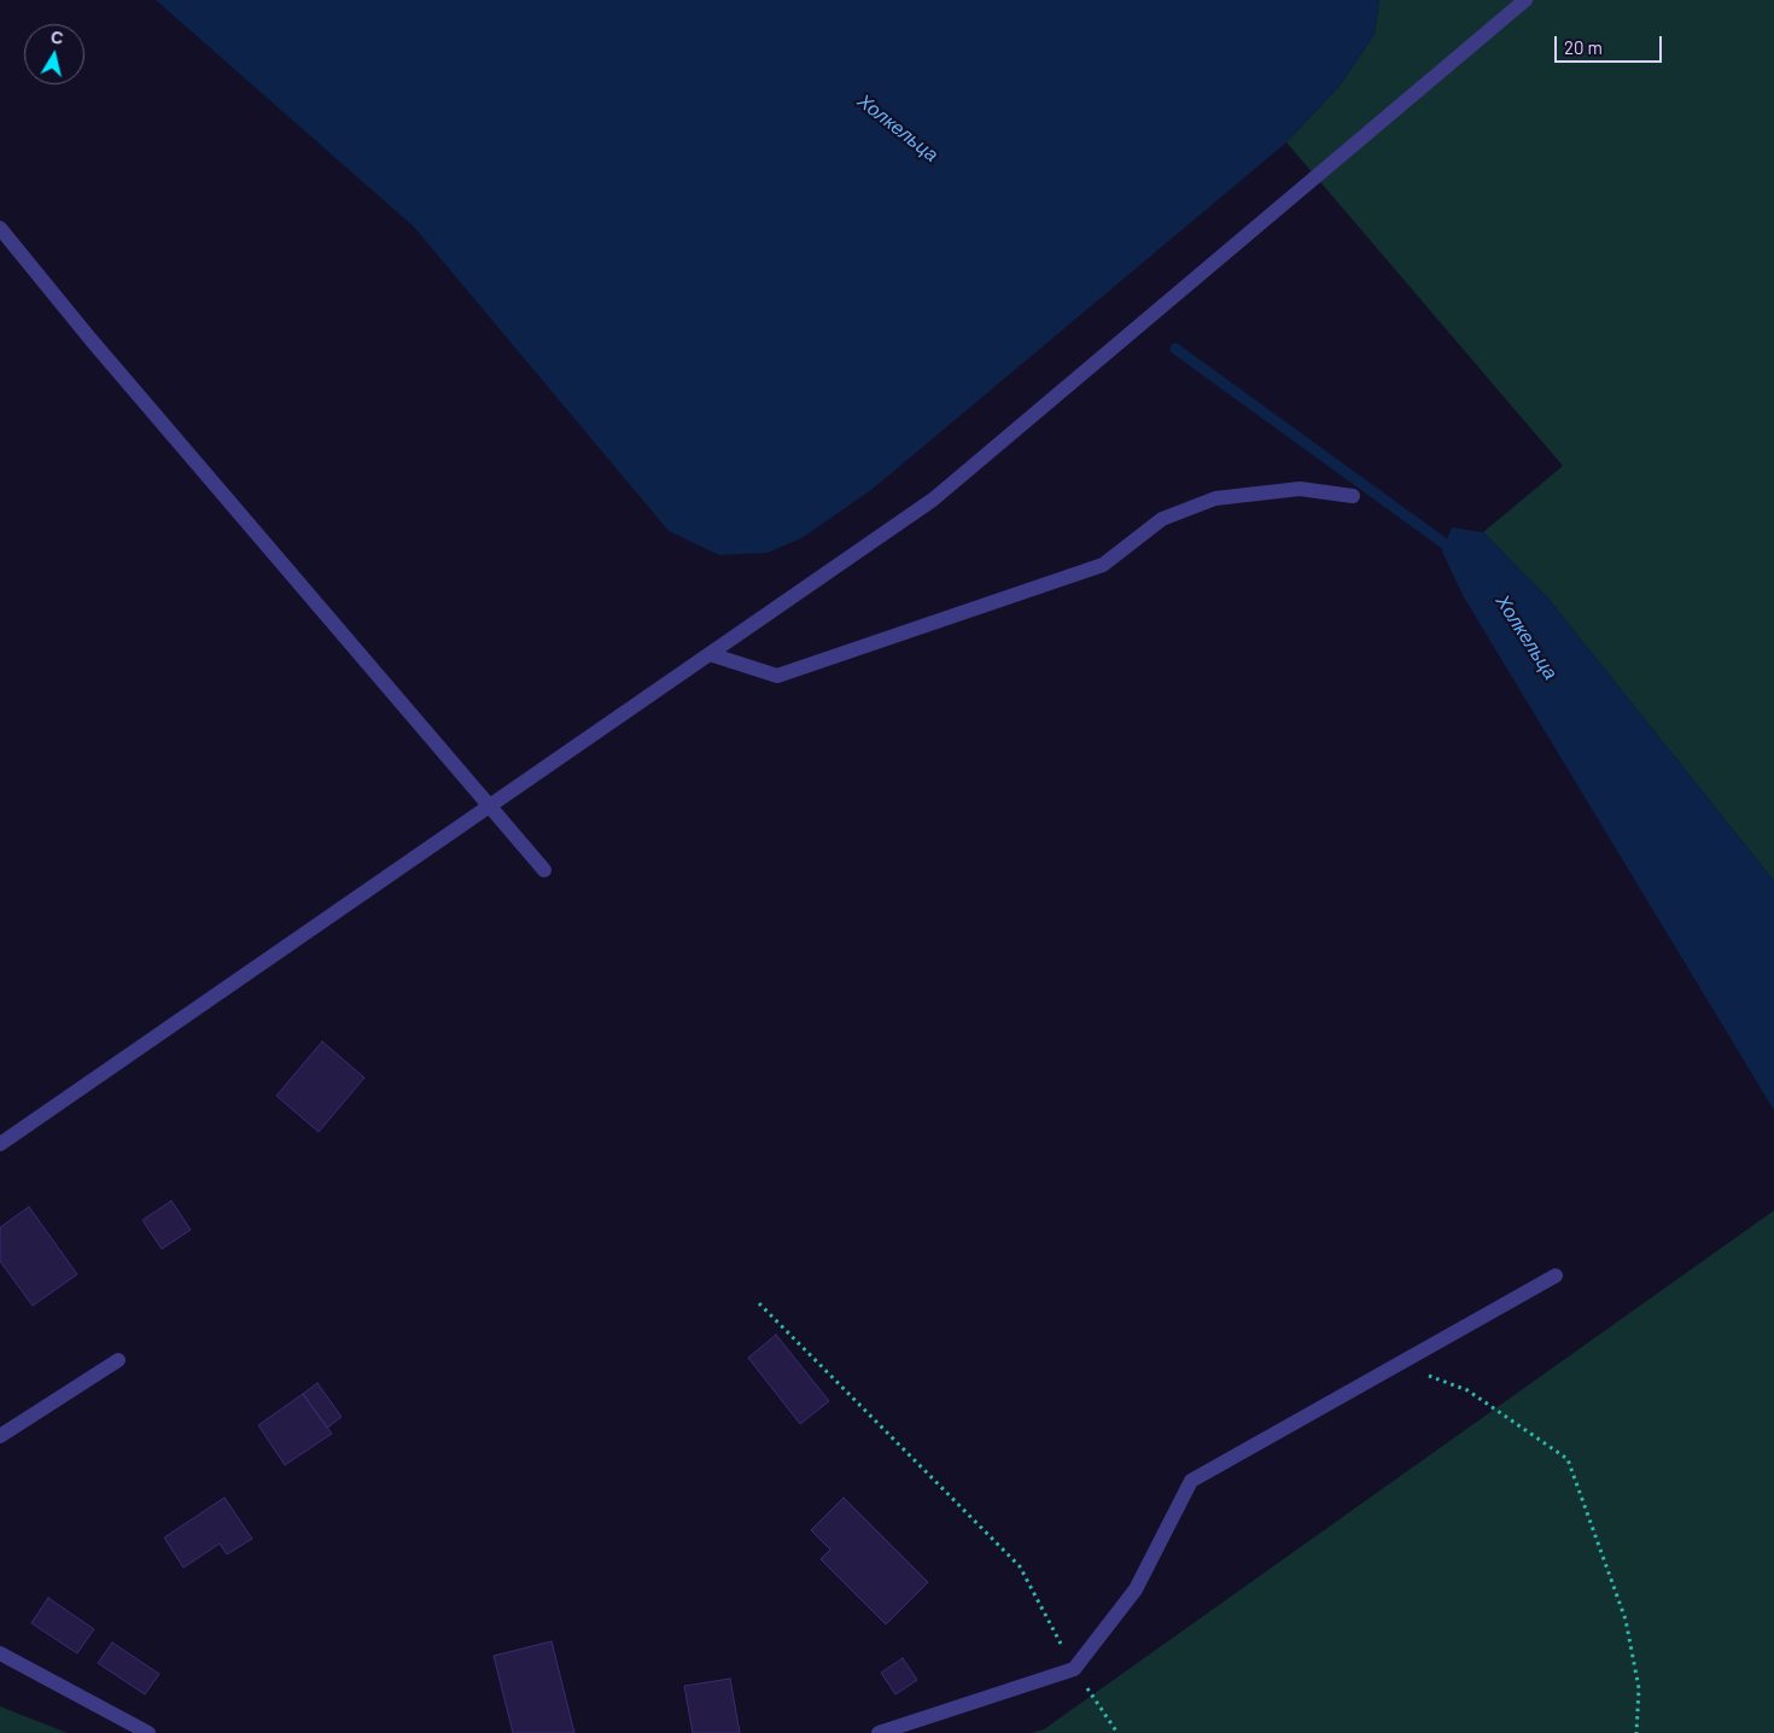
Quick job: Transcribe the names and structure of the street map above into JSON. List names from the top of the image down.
{
  "water": ["Холкельца"],
  "scale_bar": "20 m",
  "north": "top"
}
